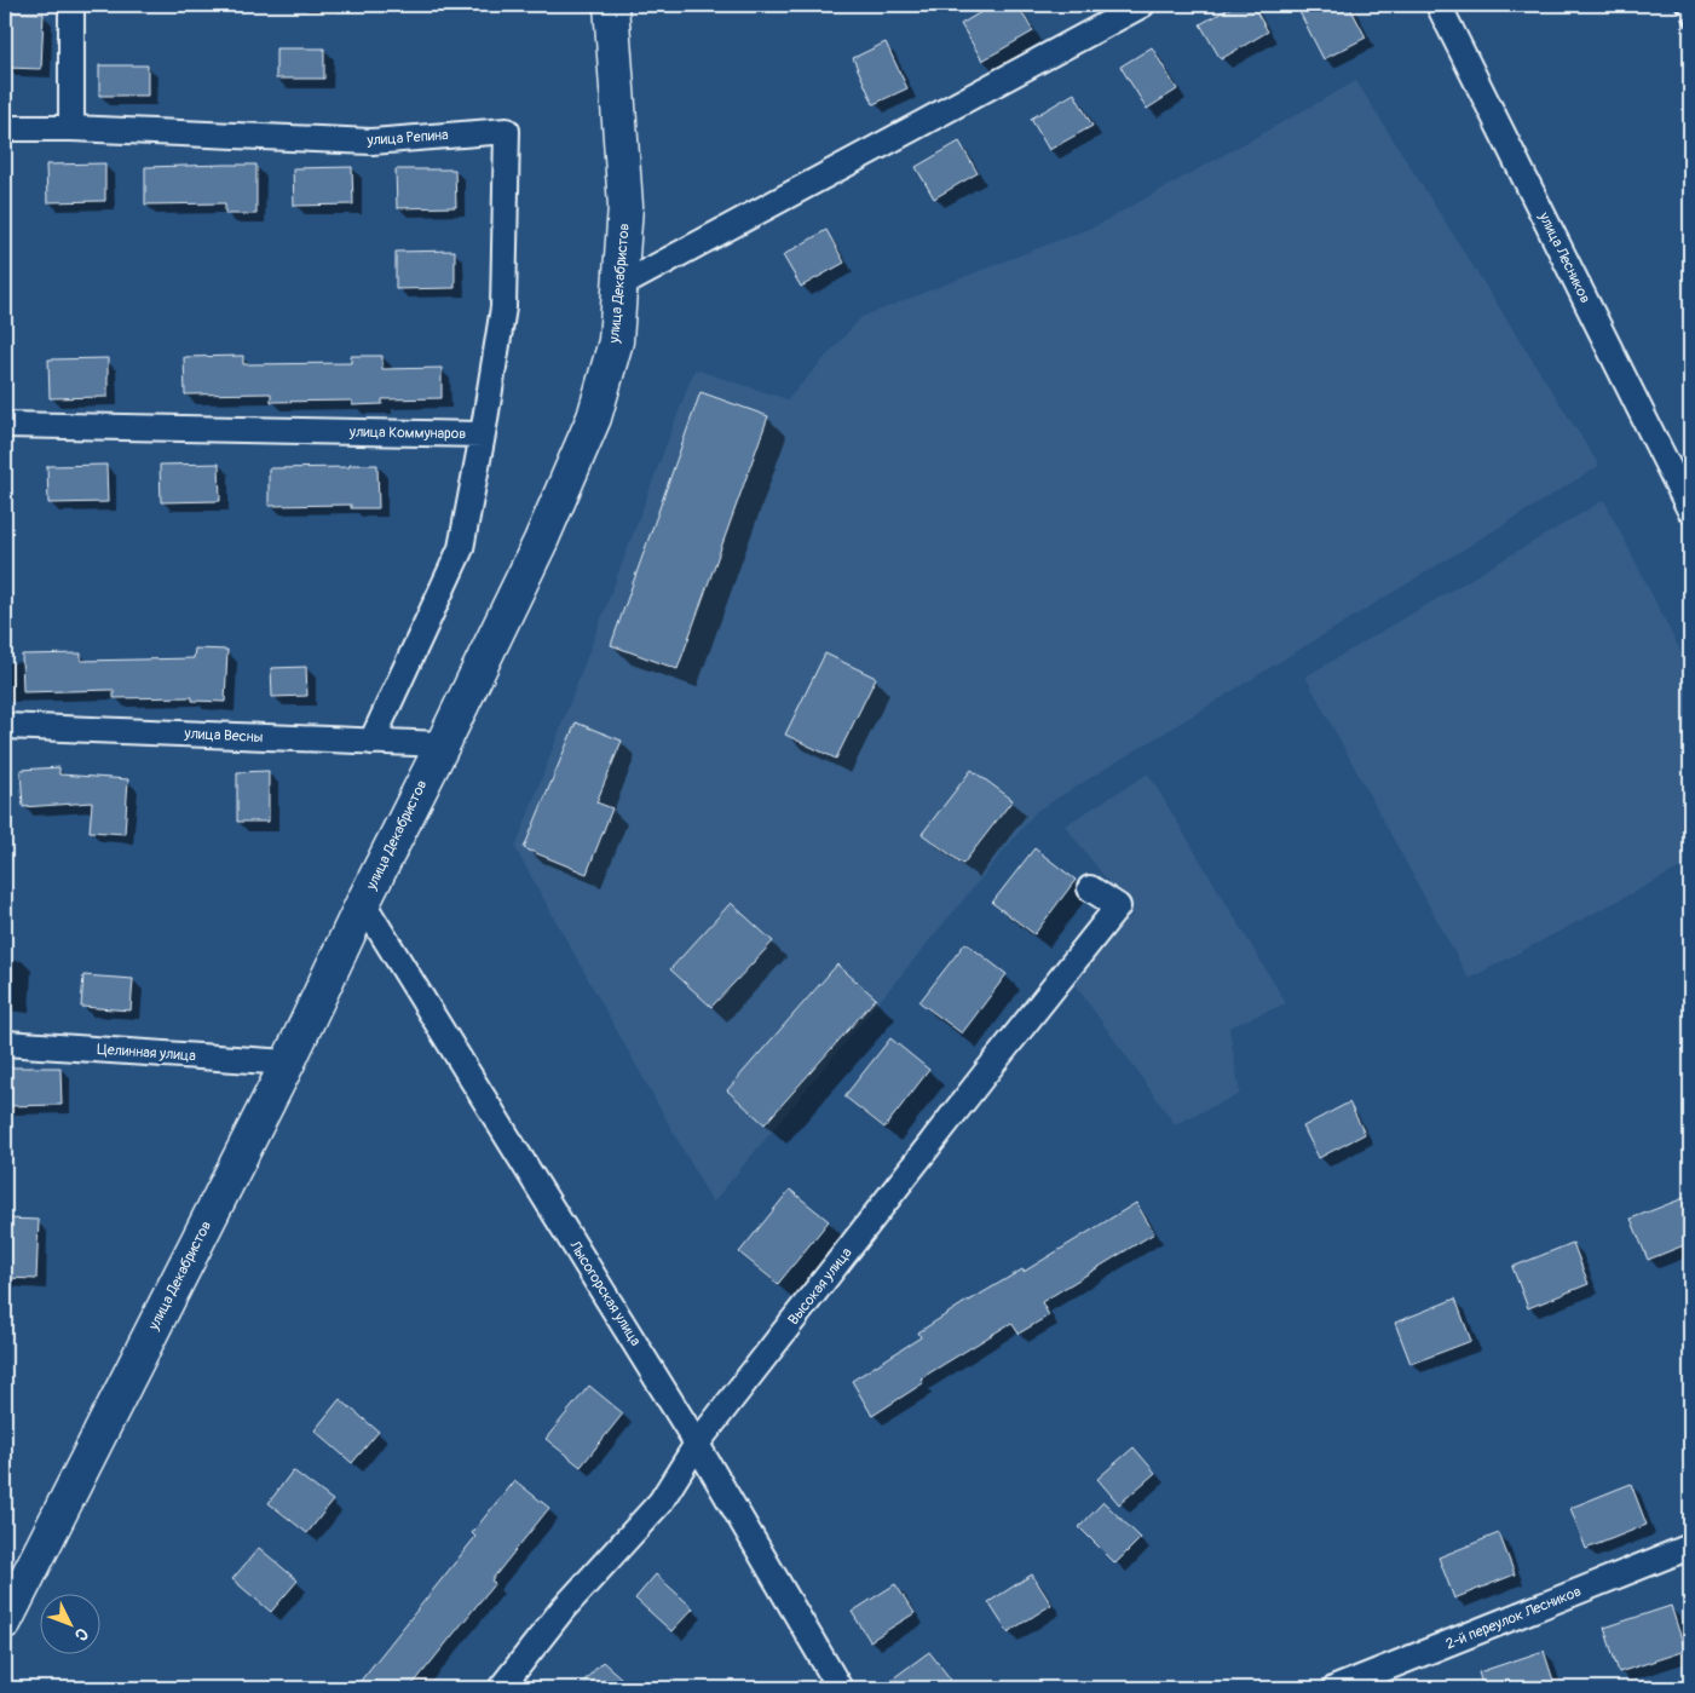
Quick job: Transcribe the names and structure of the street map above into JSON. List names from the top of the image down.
{
  "streets": {
    "main road": ["улица Декабристов"],
    "street": [
      "улица Репина",
      "улица Лесников",
      "улица Коммунаров",
      "улица Весны",
      "Целинная улица",
      "Высокая улица",
      "Лысогорская улица",
      "2-й переулок Лесников"
    ]
  },
  "crossings": [
    ["улица Репина", "улица Коммунаров"],
    ["улица Декабристов", "улица Весны"],
    ["улица Декабристов", "Целинная улица"],
    ["улица Декабристов", "Лысогорская улица"],
    ["улица Коммунаров", "улица Весны"],
    ["Высокая улица", "Лысогорская улица"]
  ],
  "north": "bottom right"
}
